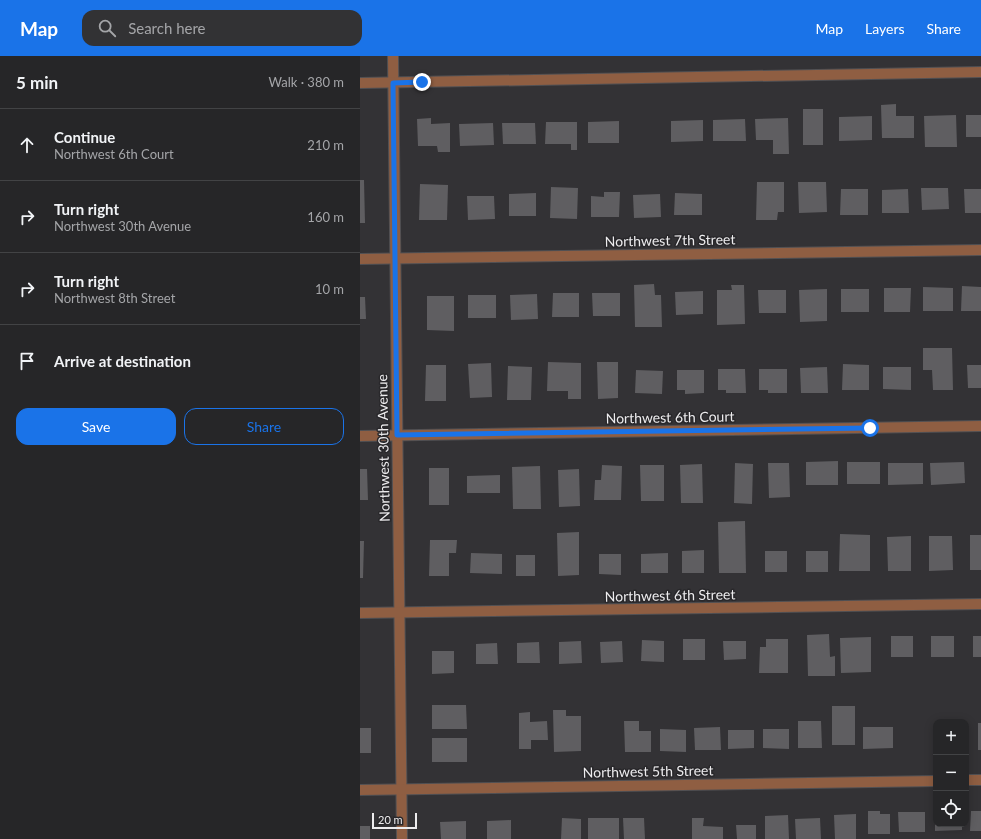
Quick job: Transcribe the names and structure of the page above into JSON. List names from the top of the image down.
{
  "streets": {
    "street": [
      "Northwest 7th Street",
      "Northwest 6th Court",
      "Northwest 30th Avenue",
      "Northwest 6th Street",
      "Northwest 5th Street"
    ]
  },
  "crossings": [
    ["Northwest 7th Street", "Northwest 30th Avenue"],
    ["Northwest 6th Court", "Northwest 30th Avenue"],
    ["Northwest 30th Avenue", "Northwest 6th Street"],
    ["Northwest 30th Avenue", "Northwest 5th Street"]
  ],
  "scale_bar": "20 m",
  "page": {
    "header": "Map",
    "search": "Search here",
    "nav": ["Map", "Layers", "Share"],
    "heading": ["5 min", "Walk · 380 m"],
    "list": [
      ["Continue", "Northwest 6th Court", "210 m"],
      ["Turn right", "Northwest 30th Avenue", "160 m"],
      ["Turn right", "Northwest 8th Street", "10 m"],
      "Arrive at destination"
    ],
    "buttons": ["Save", "Share"],
    "map_buttons": ["+", "−"],
    "scale": "20 m"
  }
}
